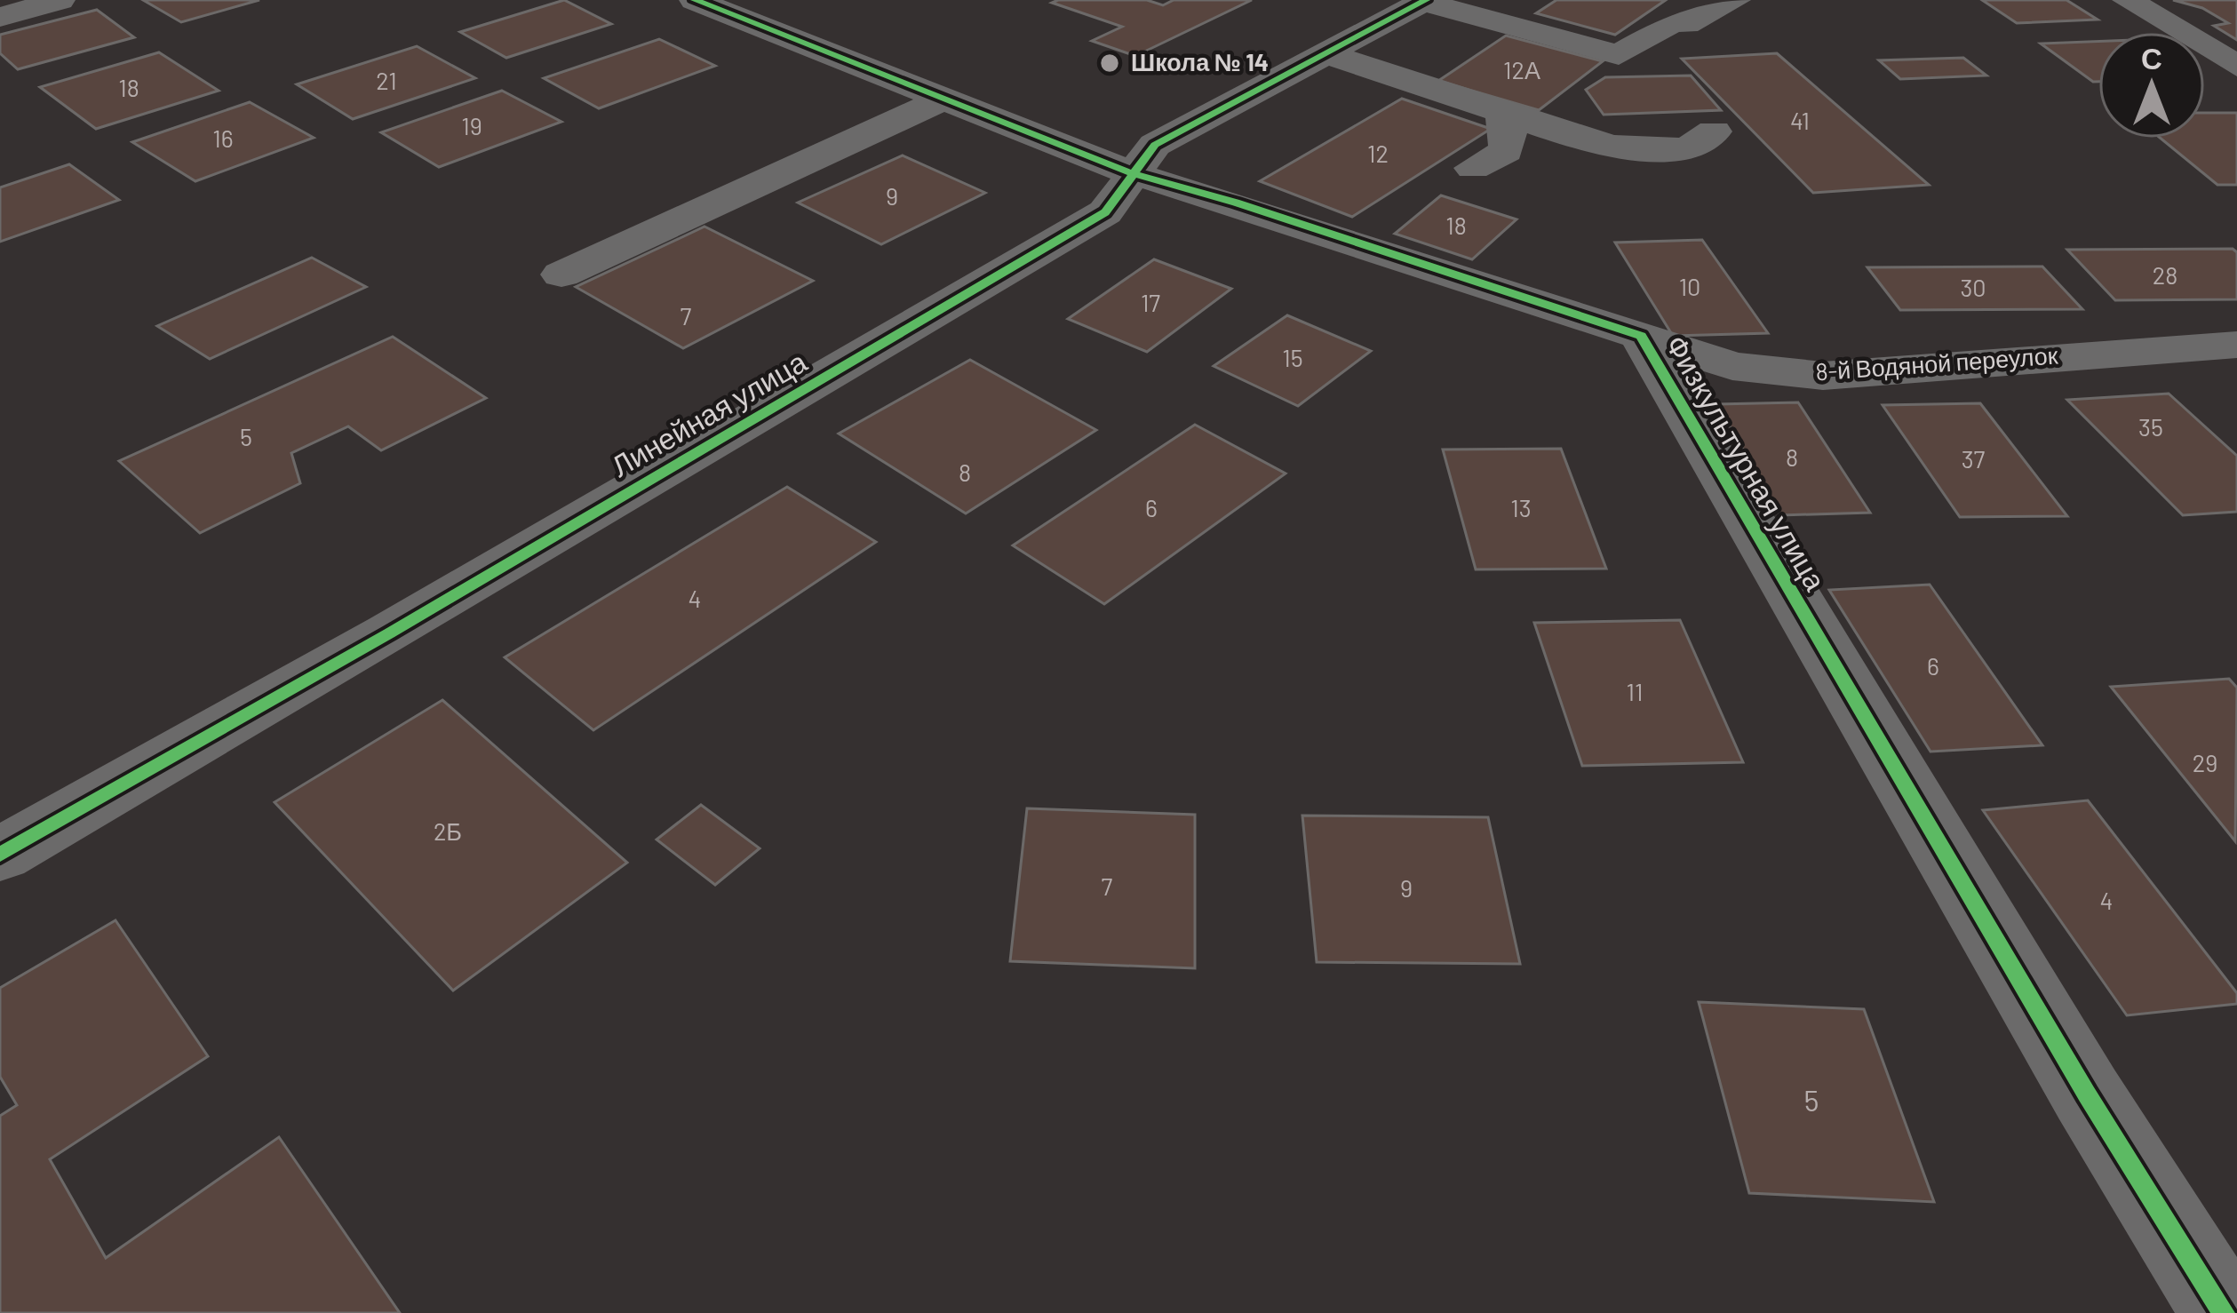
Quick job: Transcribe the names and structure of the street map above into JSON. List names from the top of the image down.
{
  "streets": {
    "street": ["8-й Водяной переулок", "Линейная улица", "Физкультурная улица"]
  },
  "crossings": [
    ["8-й Водяной переулок", "Физкультурная улица"],
    ["Линейная улица", "Физкультурная улица"]
  ],
  "places": ["Школа № 14"],
  "house_numbers": [
    "12А",
    "21",
    "18",
    "41",
    "19",
    "16",
    "12",
    "9",
    "18",
    "28",
    "10",
    "30",
    "17",
    "7",
    "15",
    "35",
    "5",
    "8",
    "37",
    "8",
    "6",
    "13",
    "4",
    "6",
    "11",
    "29",
    "2Б",
    "7",
    "9",
    "4",
    "5"
  ],
  "north": "top"
}
